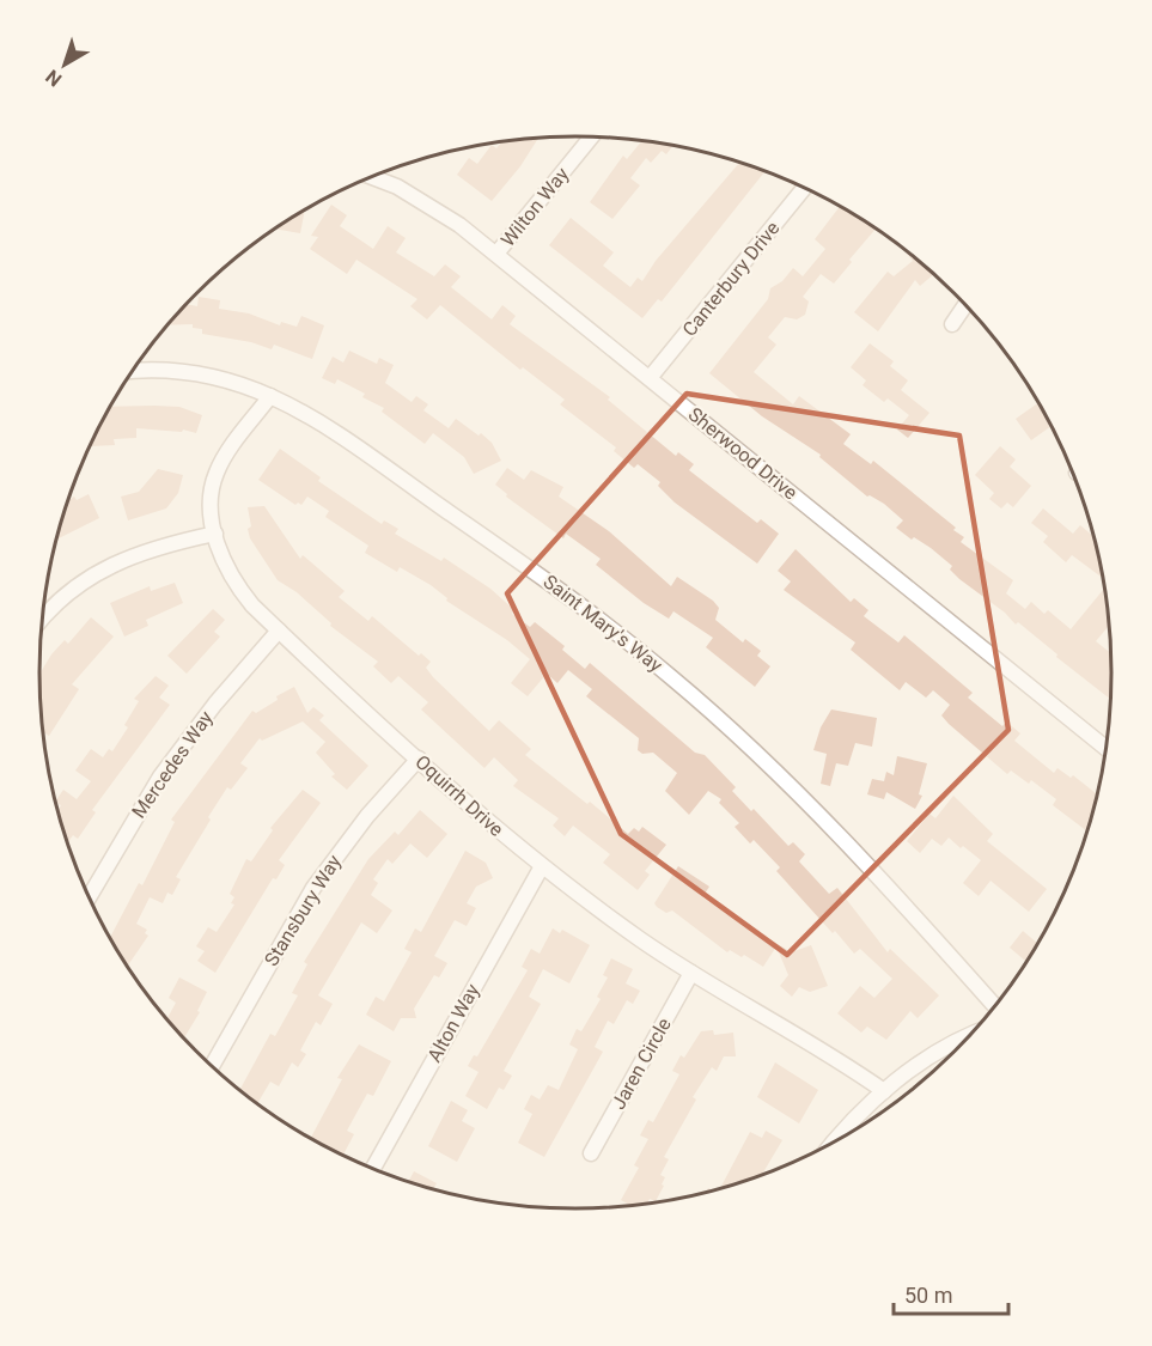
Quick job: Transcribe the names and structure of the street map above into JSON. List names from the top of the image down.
{
  "streets": {
    "street": [
      "Wilton Way",
      "Canterbury Drive",
      "Sherwood Drive",
      "Saint Mary's Way",
      "Mercedes Way",
      "Oquirrh Drive",
      "Stansbury Way",
      "Alton Way",
      "Jaren Circle"
    ]
  },
  "crossings": [
    ["Wilton Way", "Sherwood Drive"],
    ["Canterbury Drive", "Sherwood Drive"],
    ["Saint Mary's Way", "Oquirrh Drive"],
    ["Mercedes Way", "Oquirrh Drive"],
    ["Oquirrh Drive", "Stansbury Way"],
    ["Oquirrh Drive", "Alton Way"],
    ["Oquirrh Drive", "Jaren Circle"]
  ],
  "scale_bar": "50 m",
  "north": "bottom left"
}
